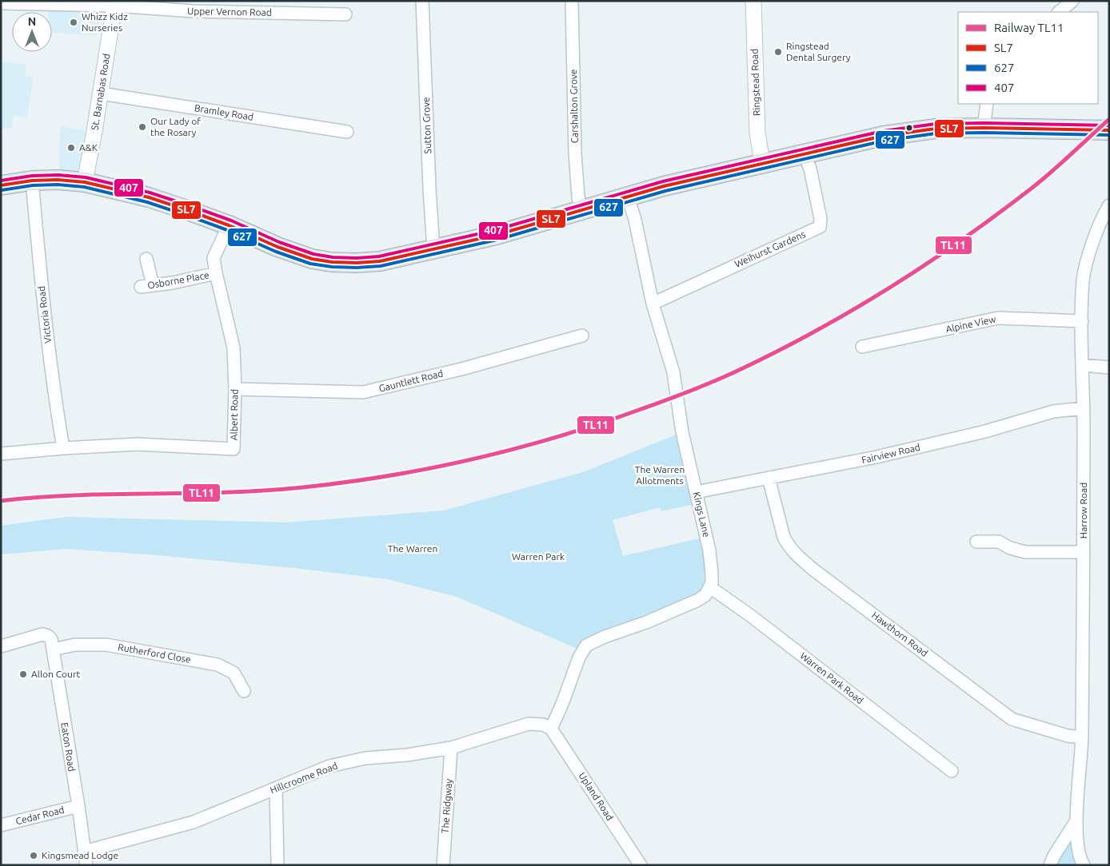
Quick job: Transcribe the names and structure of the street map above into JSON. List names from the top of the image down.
{
  "streets": {
    "street": [
      "Upper Vernon Road",
      "Ringstead Road",
      "St. Barnabas Road",
      "Carshalton Grove",
      "Bramley Road",
      "Sutton Grove",
      "Weihurst Gardens",
      "Osborne Place",
      "Victoria Road",
      "Alpine View",
      "Gauntlett Road",
      "Albert Road",
      "Fairview Road",
      "Harrow Road",
      "Kings Lane",
      "Hawthorn Road",
      "Rutherford Close",
      "Warren Park Road",
      "Eaton Road",
      "Hillcroome Road",
      "Upland Road",
      "The Ridgway",
      "Cedar Road"
    ]
  },
  "crossings": [
    ["Upper Vernon Road", "St. Barnabas Road"],
    ["St. Barnabas Road", "Bramley Road"],
    ["Weihurst Gardens", "Kings Lane"],
    ["Osborne Place", "Albert Road"],
    ["Victoria Road", "Albert Road"],
    ["Alpine View", "Harrow Road"],
    ["Gauntlett Road", "Albert Road"],
    ["Fairview Road", "Harrow Road"],
    ["Fairview Road", "Kings Lane"],
    ["Fairview Road", "Hawthorn Road"],
    ["Harrow Road", "Hawthorn Road"],
    ["Kings Lane", "Warren Park Road"],
    ["Rutherford Close", "Eaton Road"],
    ["Eaton Road", "Hillcroome Road"],
    ["Eaton Road", "Cedar Road"],
    ["Hillcroome Road", "Upland Road"],
    ["Hillcroome Road", "The Ridgway"]
  ],
  "parks": ["The Warren Allotments", "The Warren", "Warren Park"],
  "places": [
    "Whizz Kidz Nurseries",
    "Ringstead Dental Surgery",
    "Our Lady of the Rosary",
    "A&K",
    "Allon Court",
    "Kingsmead Lodge"
  ],
  "lines": [
    "rail line TL11",
    "transit line 407",
    "transit line SL7",
    "transit line 627"
  ],
  "legend": [
    "Railway TL11",
    "SL7",
    "627",
    "407"
  ],
  "north": "top"
}
